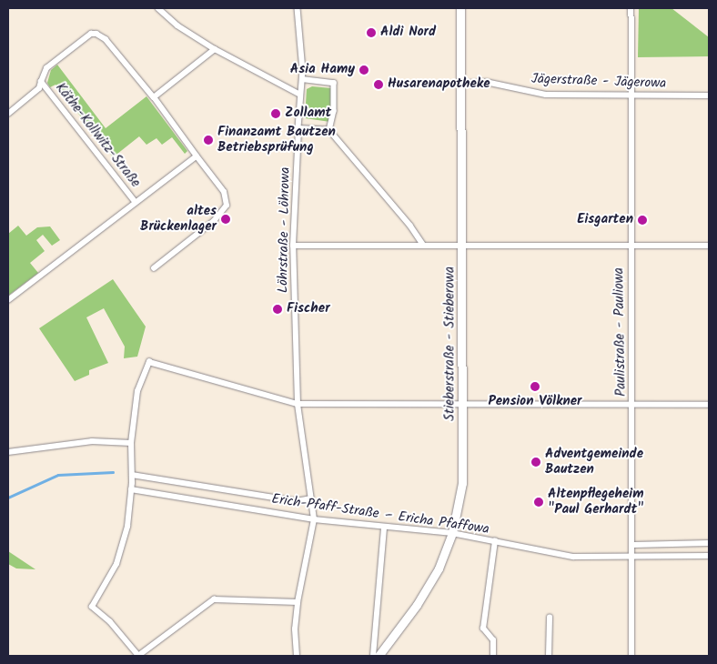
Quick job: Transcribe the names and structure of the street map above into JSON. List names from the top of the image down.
{
  "streets": {
    "main road": ["Stieberstraße - Stieberowa"],
    "street": [
      "Jägerstraße - Jägerowa",
      "Käthe-Kollwitz-Straße",
      "Löhrstraße - Löhrowa",
      "Paulistraße - Pauliowa",
      "Erich-Pfaff-Straße – Ericha Pfaffowa"
    ]
  },
  "crossings": [
    ["Jägerstraße - Jägerowa", "Paulistraße - Pauliowa"],
    ["Jägerstraße - Jägerowa", "Stieberstraße - Stieberowa"],
    ["Löhrstraße - Löhrowa", "Erich-Pfaff-Straße – Ericha Pfaffowa"],
    ["Paulistraße - Pauliowa", "Erich-Pfaff-Straße – Ericha Pfaffowa"],
    ["Stieberstraße - Stieberowa", "Erich-Pfaff-Straße – Ericha Pfaffowa"]
  ],
  "places": [
    "Aldi Nord",
    "Asia Hamy",
    "Husarenapotheke",
    "Zollamt",
    "Finanzamt Bautzen Betriebsprüfung",
    "altes Brückenlager",
    "Eisgarten",
    "Fischer",
    "Pension Völkner",
    "Adventgemeinde Bautzen",
    "Altenpflegeheim \"Paul Gerhardt\""
  ]
}
